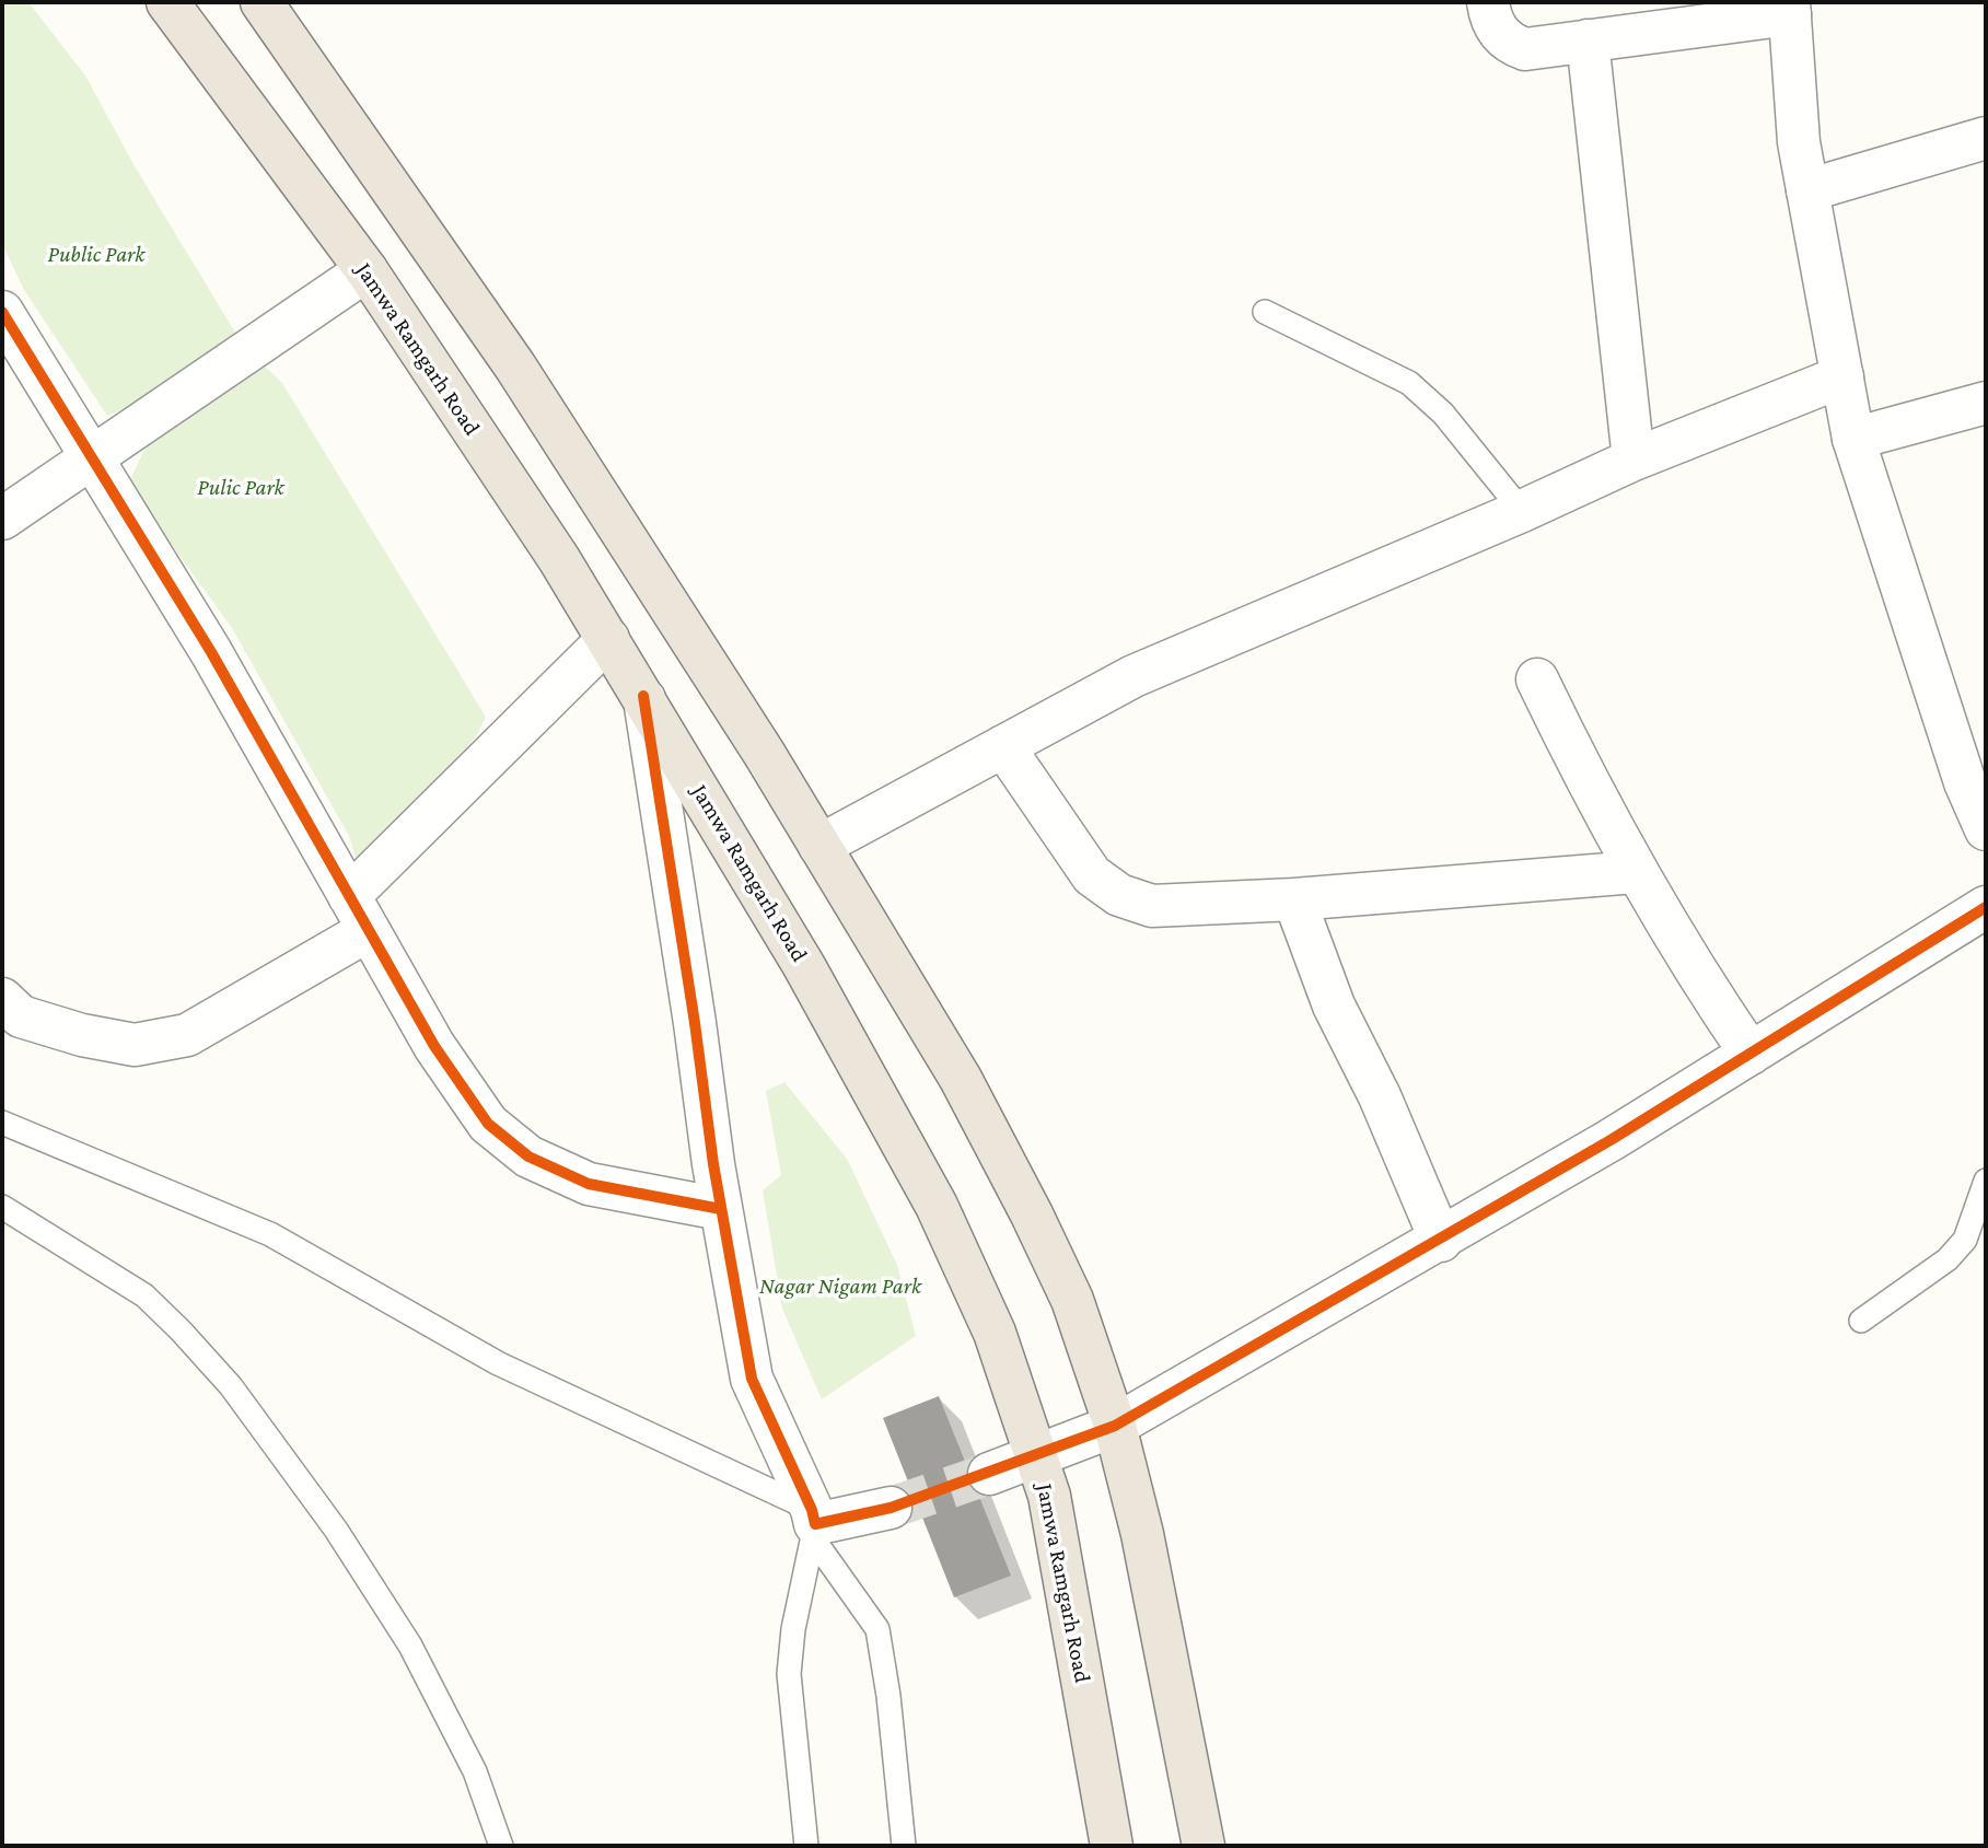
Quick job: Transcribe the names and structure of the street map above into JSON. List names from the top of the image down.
{
  "streets": {
    "highway": ["Jamwa Ramgarh Road"]
  },
  "parks": ["Public Park", "Pulic Park", "Nagar Nigam Park"]
}
